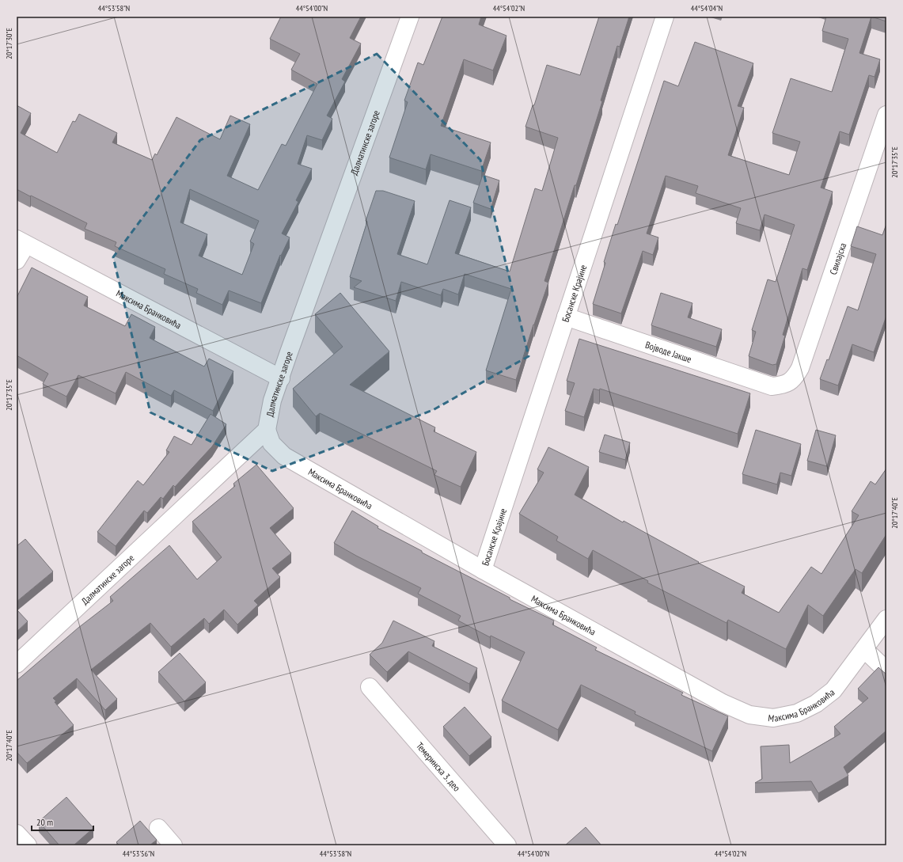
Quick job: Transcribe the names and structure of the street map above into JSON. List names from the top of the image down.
{
  "streets": {
    "street": [
      "Далматинске загоре",
      "Свилајска",
      "Босанске Крајине",
      "Максима Бранковића",
      "Војводе Јакше",
      "Темеринска 3. део"
    ]
  },
  "crossings": [
    ["Далматинске загоре", "Максима Бранковића"],
    ["Свилајска", "Војводе Јакше"],
    ["Босанске Крајине", "Максима Бранковића"],
    ["Босанске Крајине", "Војводе Јакше"]
  ],
  "scale_bar": "20 m",
  "coordinates": [
    "44°53'58\"N",
    "44°54'00\"N",
    "44°54'02\"N",
    "44°54'04\"N",
    "20°17'30\"E",
    "20°17'35\"E",
    "20°17'40\"E",
    "44°53'56\"N"
  ]
}
